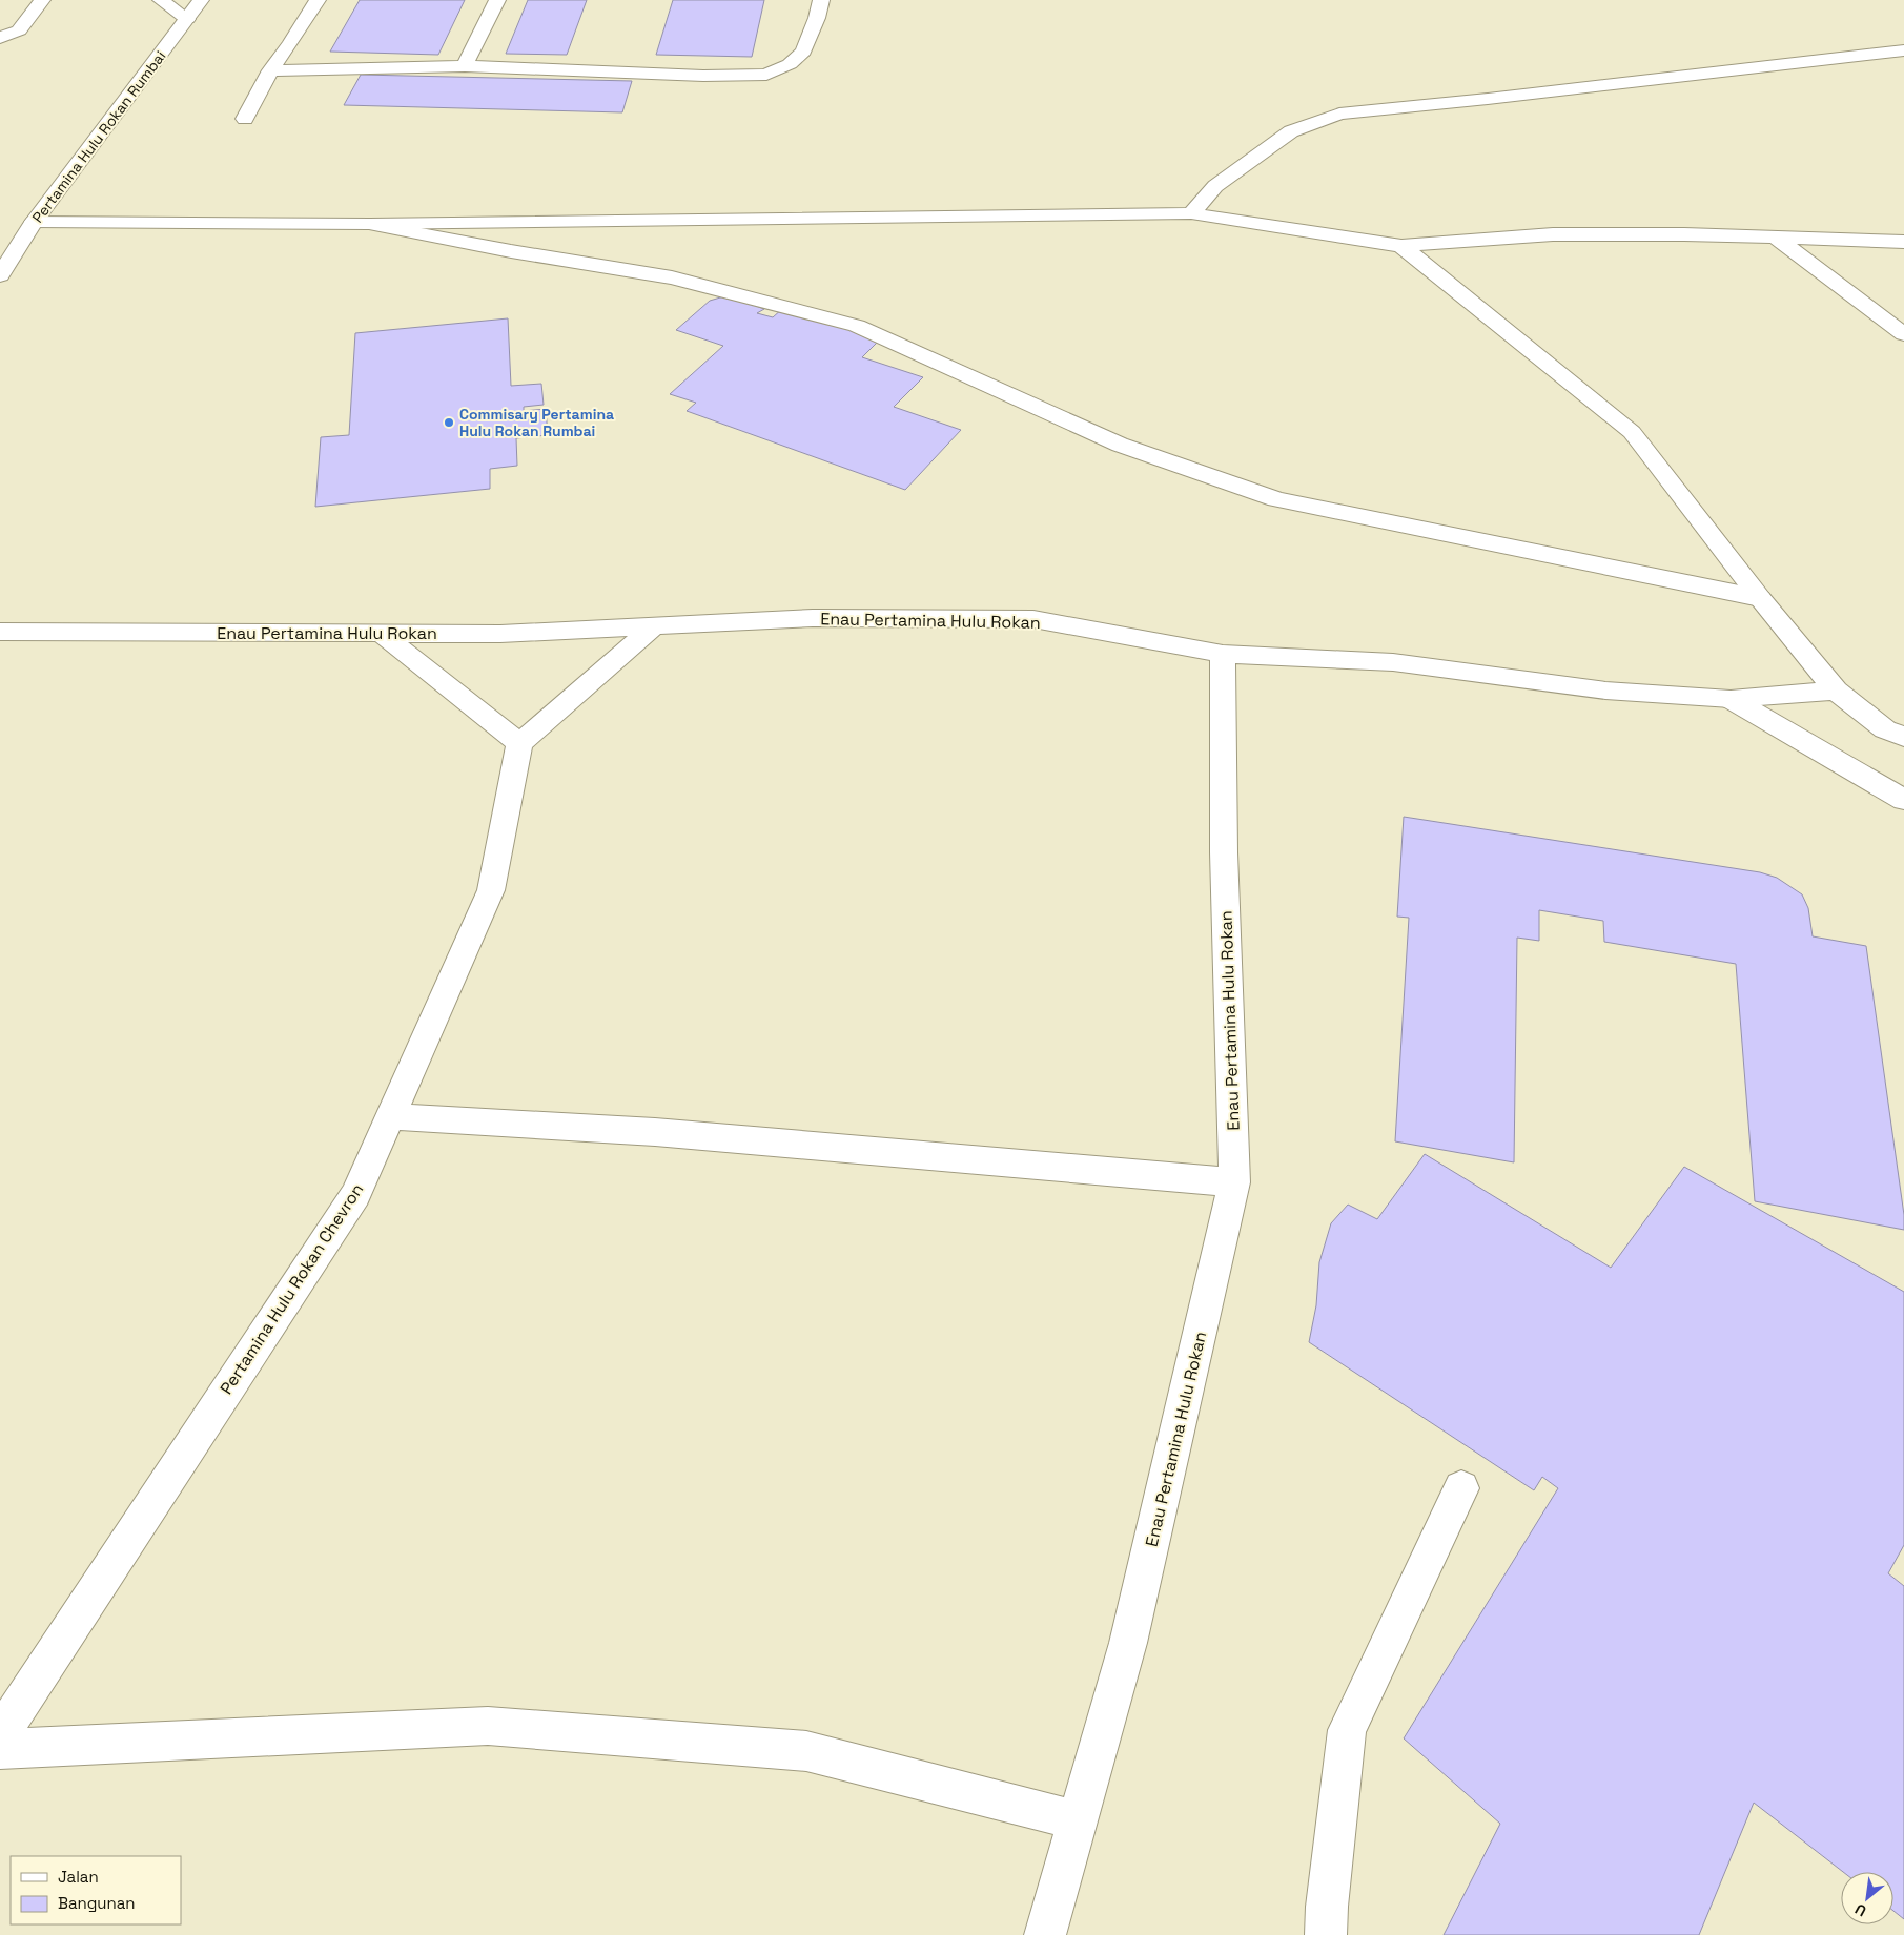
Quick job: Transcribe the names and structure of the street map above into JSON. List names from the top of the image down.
{
  "streets": {
    "street": ["Pertamina Hulu Rokan Rumbai", "Enau Pertamina Hulu Rokan", "Pertamina Hulu Rokan Chevron"]
  },
  "places": ["Commisary Pertamina Hulu Rokan Rumbai"],
  "legend": ["Jalan", "Bangunan"],
  "north": "bottom left"
}
